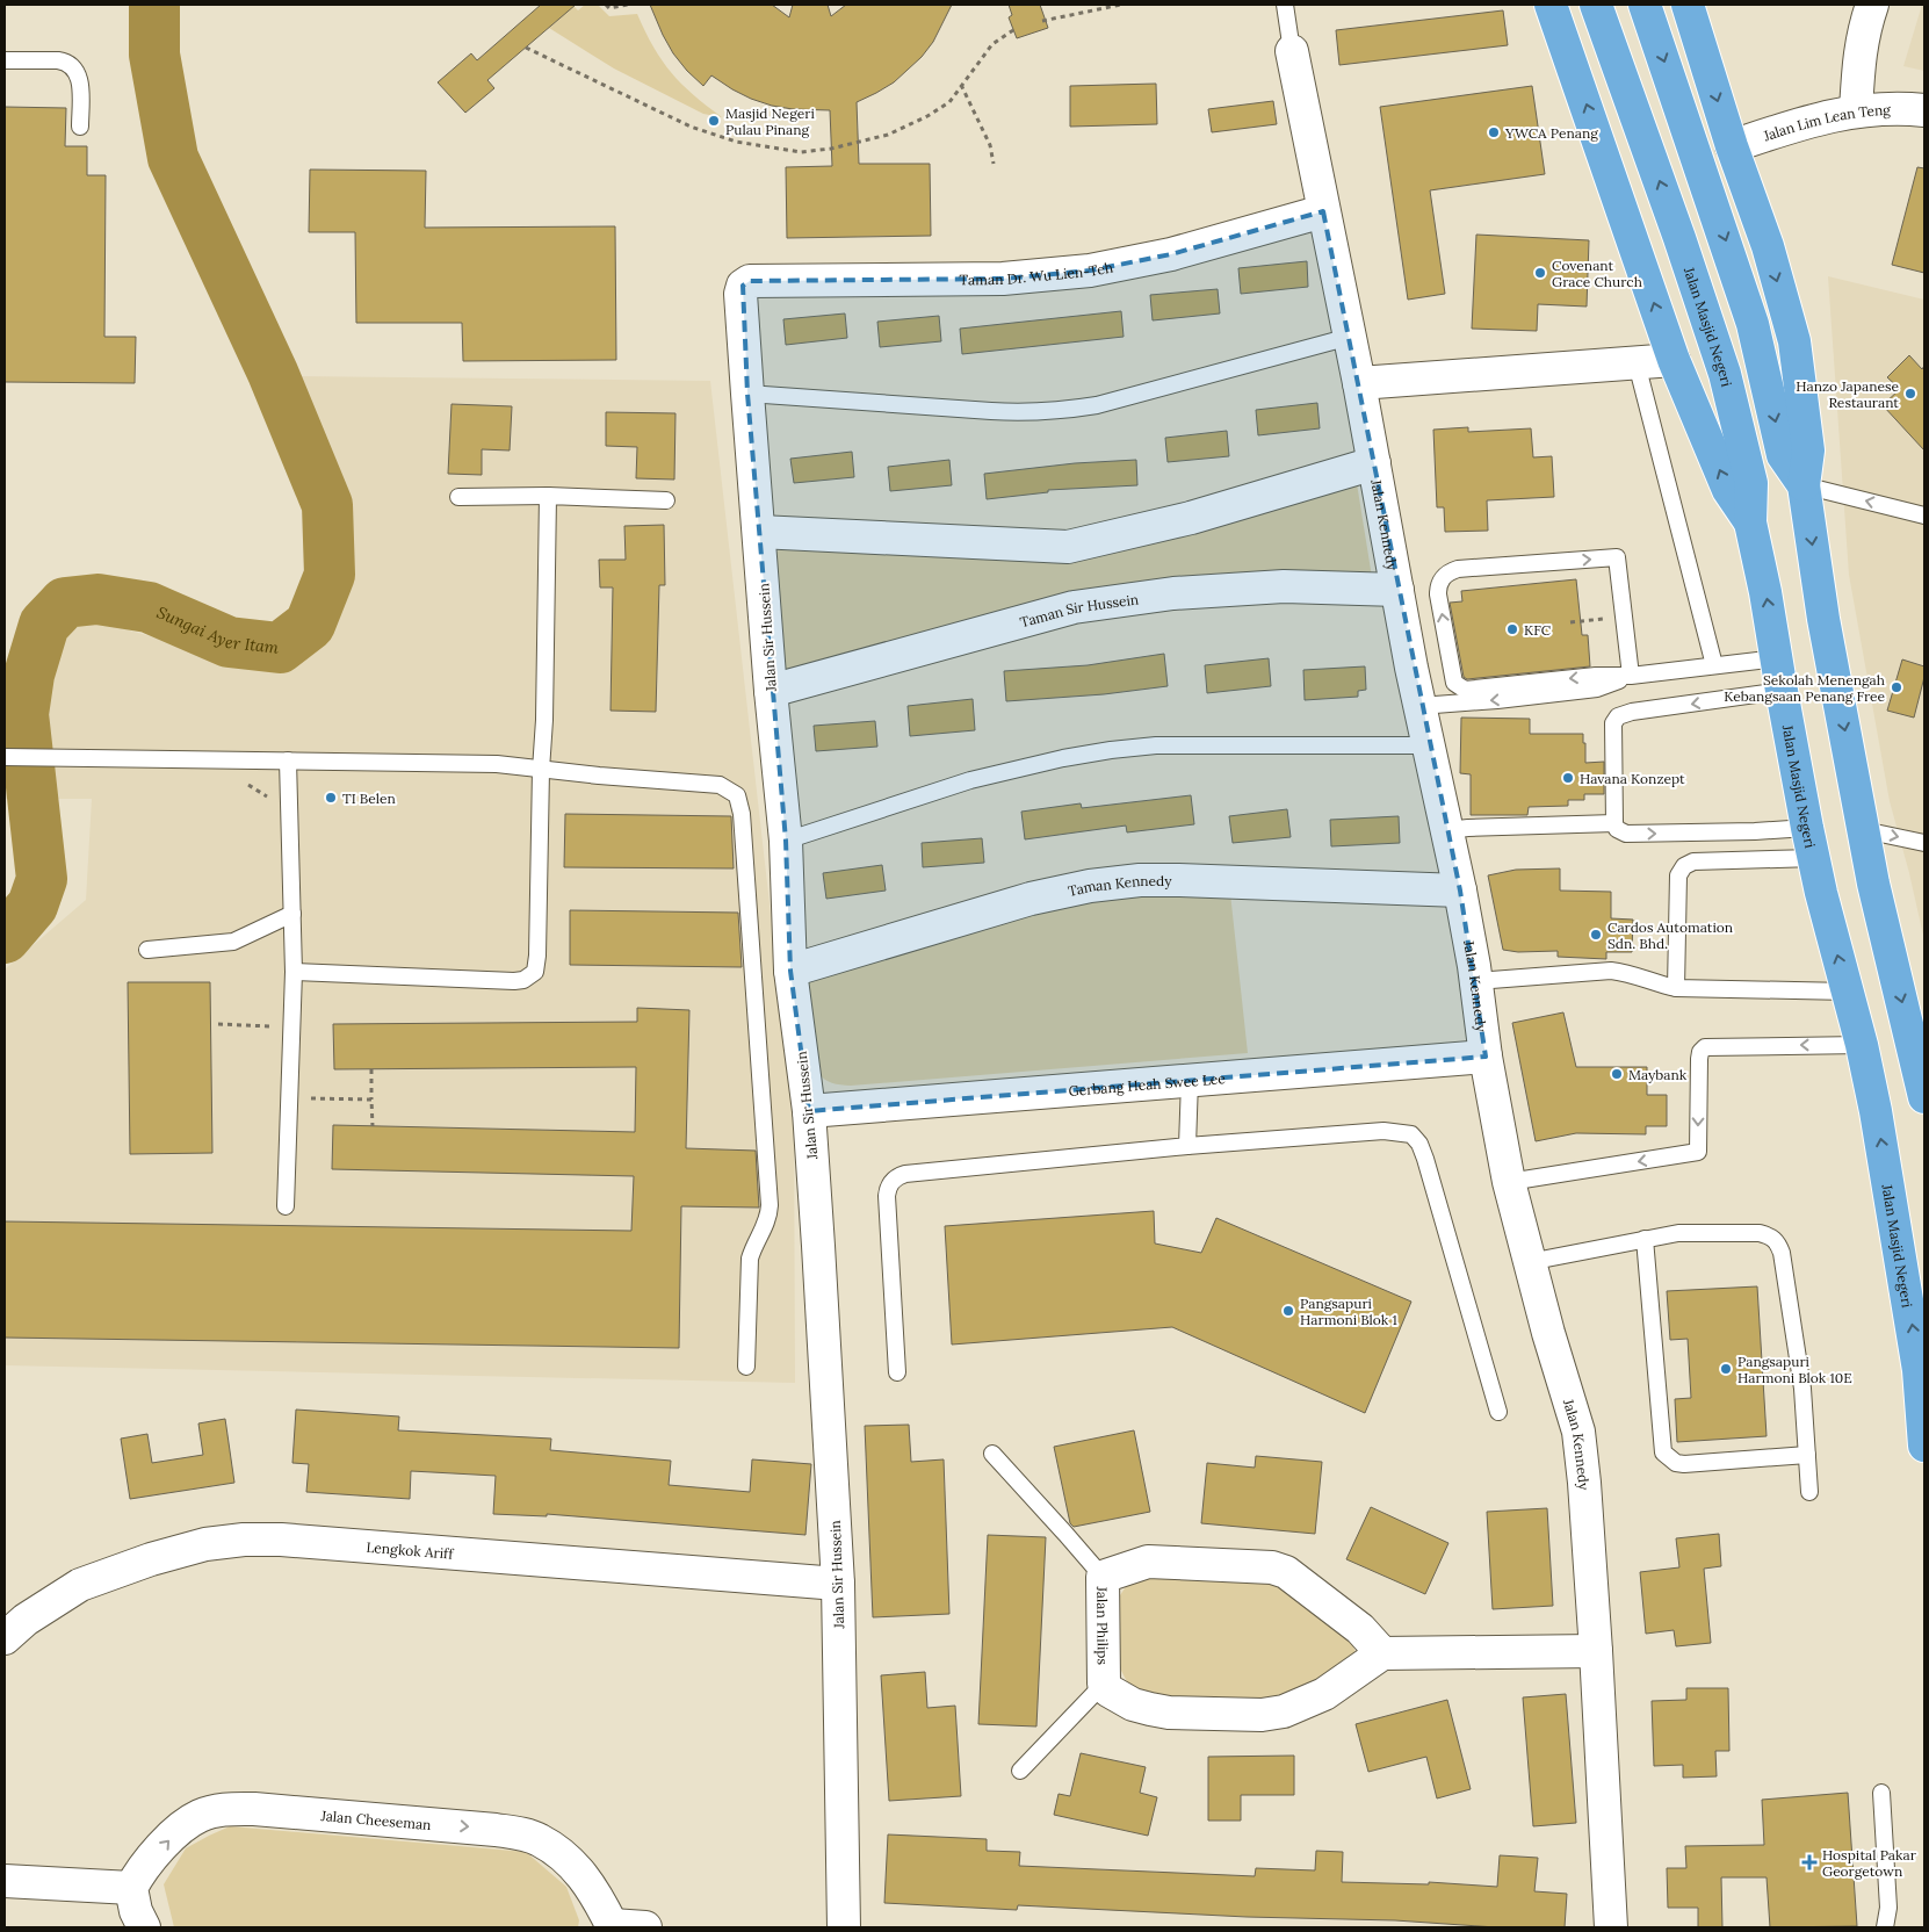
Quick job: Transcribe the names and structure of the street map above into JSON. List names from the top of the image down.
{
  "streets": {
    "highway": ["Jalan Masjid Negeri"],
    "street": [
      "Jalan Lim Lean Teng",
      "Taman Dr. Wu Lien-Teh",
      "Jalan Kennedy",
      "Taman Sir Hussein",
      "Jalan Sir Hussein",
      "Taman Kennedy",
      "Gerbang Heah Swee Lee",
      "Lengkok Ariff",
      "Jalan Philips",
      "Jalan Cheeseman"
    ]
  },
  "crossings": [
    ["Taman Dr. Wu Lien-Teh", "Jalan Kennedy"],
    ["Taman Dr. Wu Lien-Teh", "Jalan Sir Hussein"],
    ["Jalan Kennedy", "Taman Sir Hussein"],
    ["Jalan Kennedy", "Taman Kennedy"],
    ["Jalan Kennedy", "Gerbang Heah Swee Lee"],
    ["Taman Sir Hussein", "Jalan Sir Hussein"],
    ["Jalan Sir Hussein", "Taman Kennedy"],
    ["Jalan Sir Hussein", "Gerbang Heah Swee Lee"],
    ["Jalan Sir Hussein", "Lengkok Ariff"]
  ],
  "one_way": ["Jalan Cheeseman"],
  "water": ["Sungai Ayer Itam"],
  "places": {
    "other": [
      "Masjid Negeri Pulau Pinang",
      "YWCA Penang",
      "Covenant Grace Church",
      "Hanzo Japanese Restaurant",
      "KFC",
      "Sekolah Menengah Kebangsaan Penang Free",
      "Havana Konzept",
      "TI Belen",
      "Cardos Automation Sdn. Bhd.",
      "Maybank",
      "Pangsapuri Harmoni Blok 1",
      "Pangsapuri Harmoni Blok 10E"
    ],
    "health": ["Hospital Pakar Georgetown"]
  }
}
